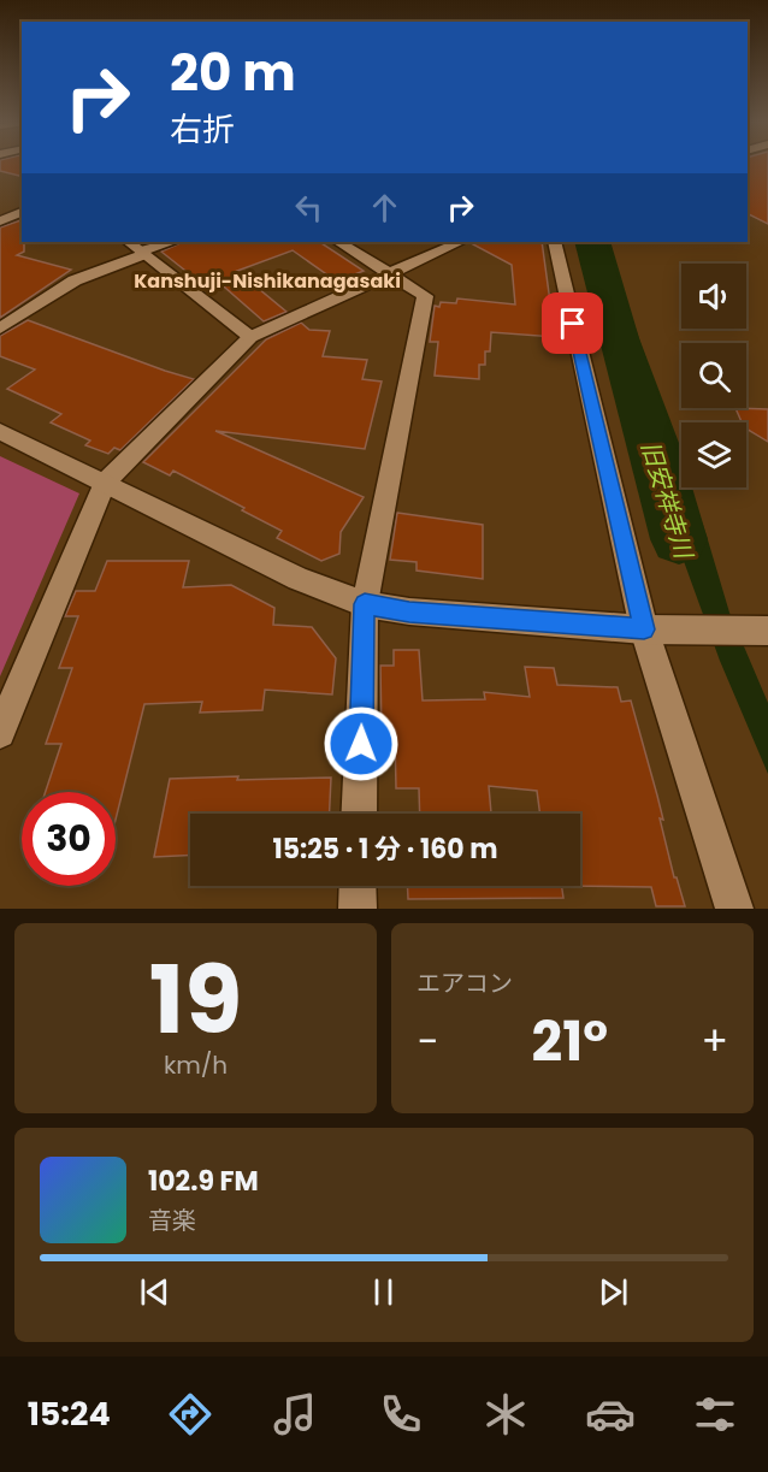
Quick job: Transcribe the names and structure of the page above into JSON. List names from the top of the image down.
{
  "districts": ["Kanshuji-Nishikanagasaki"],
  "water": ["旧安祥寺川"],
  "page": {
    "turn": ["20 m", "右折"],
    "limit": "30",
    "trip": "15:25 · 1 分 · 160 m",
    "tile": [
      ["19", "km/h"],
      "エアコン"
    ],
    "heat": ["−", "21°", "+"],
    "song": ["102.9 FM", "音楽"],
    "tabs": "15:24"
  }
}
